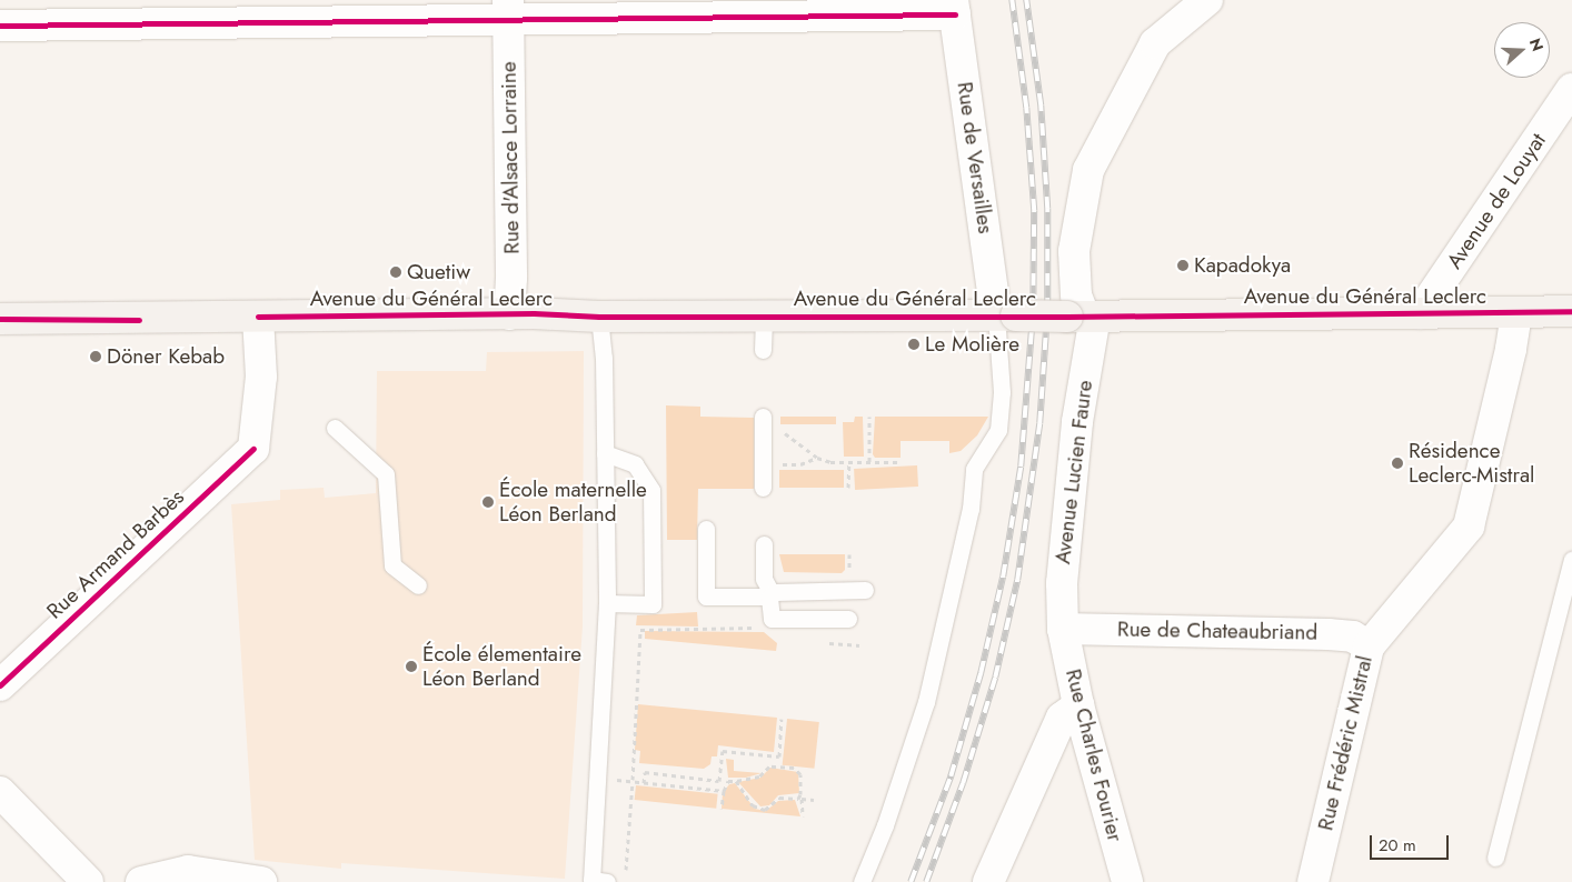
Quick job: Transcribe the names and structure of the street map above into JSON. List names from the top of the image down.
{
  "streets": {
    "main road": ["Avenue du Général Leclerc"],
    "street": [
      "Rue d'Alsace Lorraine",
      "Rue de Versailles",
      "Avenue de Louyat",
      "Avenue Lucien Faure",
      "Rue Armand Barbès",
      "Rue de Chateaubriand",
      "Rue Frédéric Mistral",
      "Rue Charles Fourier"
    ]
  },
  "crossings": [
    ["Rue d'Alsace Lorraine", "Avenue du Général Leclerc"],
    ["Rue de Versailles", "Avenue du Général Leclerc"],
    ["Avenue de Louyat", "Avenue du Général Leclerc"],
    ["Avenue du Général Leclerc", "Avenue Lucien Faure"],
    ["Avenue du Général Leclerc", "Rue Armand Barbès"],
    ["Avenue du Général Leclerc", "Rue Frédéric Mistral"],
    ["Avenue Lucien Faure", "Rue de Chateaubriand"],
    ["Avenue Lucien Faure", "Rue Charles Fourier"],
    ["Rue de Chateaubriand", "Rue Frédéric Mistral"],
    ["Rue de Chateaubriand", "Rue Charles Fourier"]
  ],
  "places": [
    "Kapadokya",
    "Quetiw",
    "Le Molière",
    "Döner Kebab",
    "Résidence Leclerc-Mistral",
    "École maternelle Léon Berland",
    "École élementaire Léon Berland"
  ],
  "scale_bar": "20 m",
  "north": "right"
}
